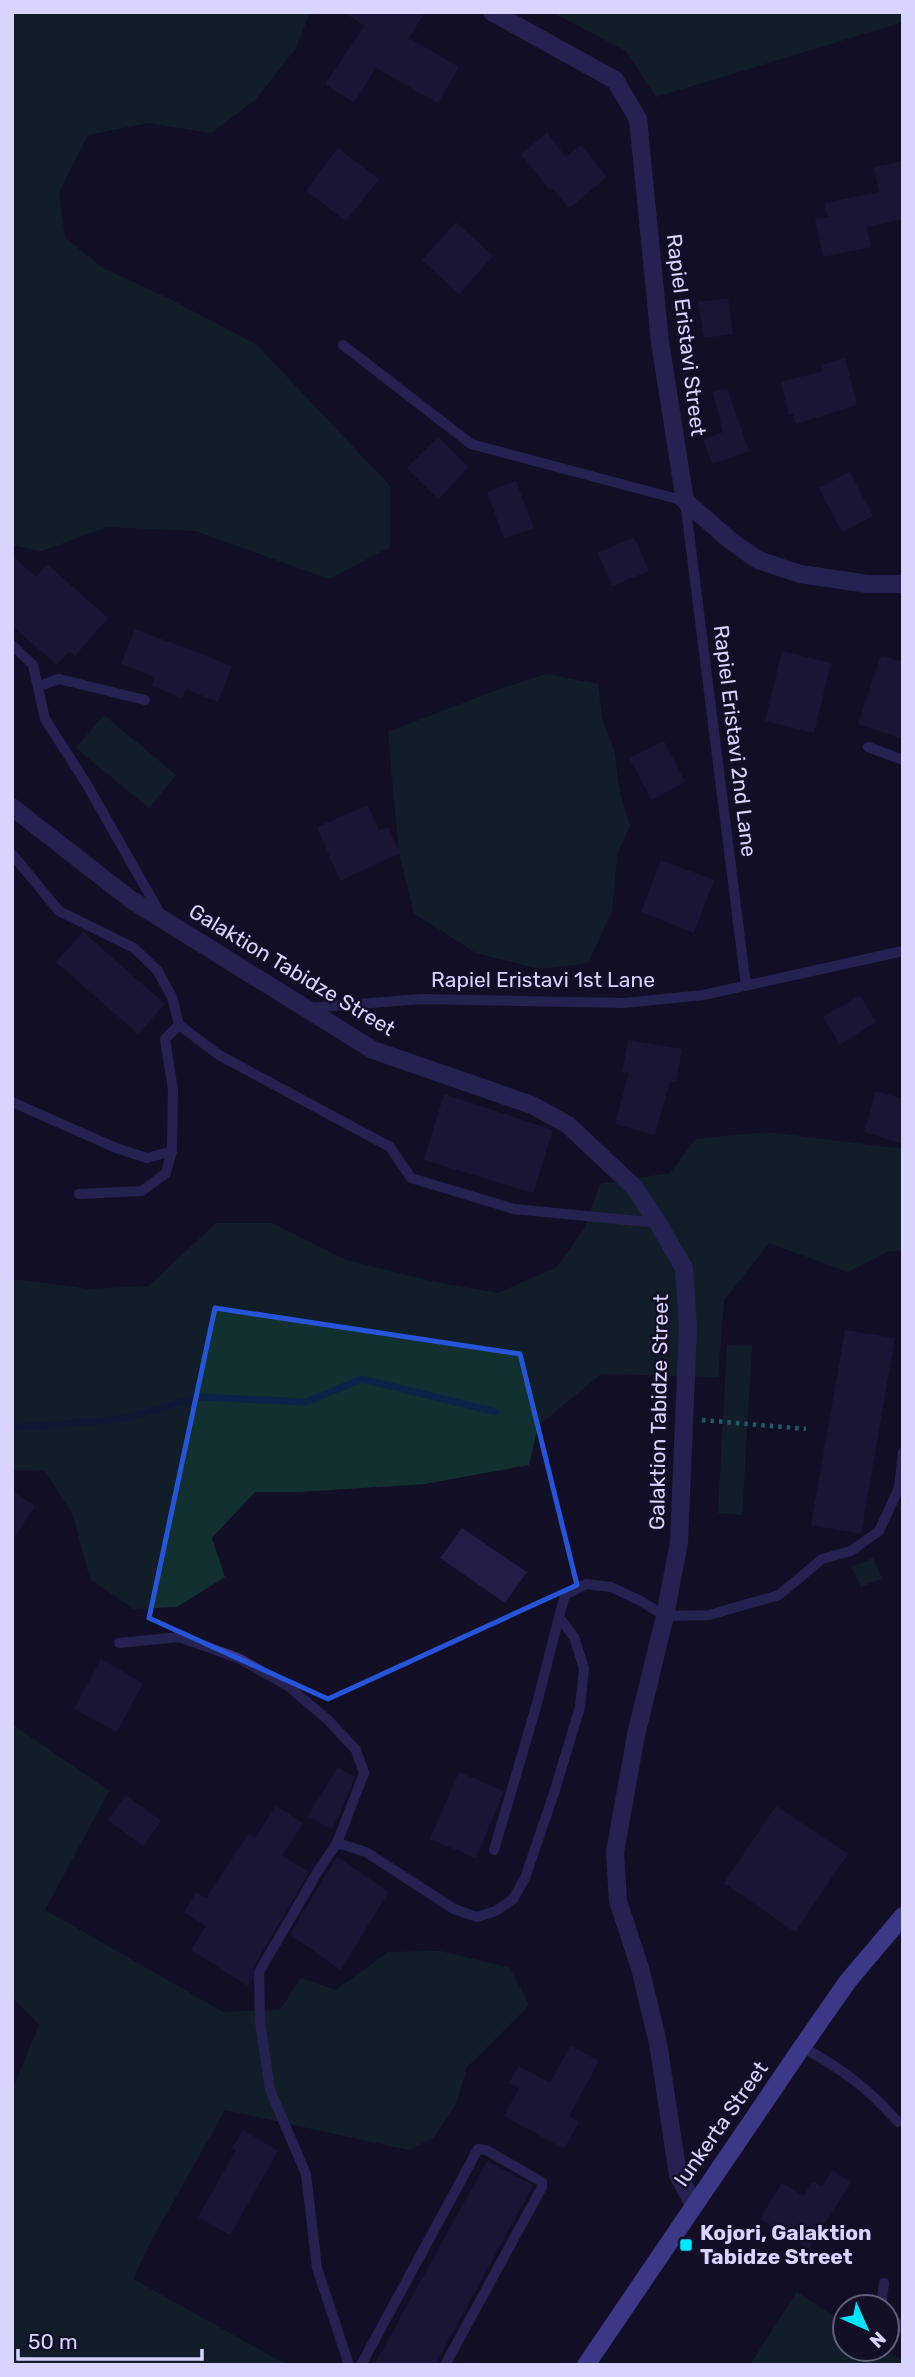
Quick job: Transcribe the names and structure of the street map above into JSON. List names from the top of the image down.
{
  "streets": {
    "main road": ["Iunkerta Street"],
    "street": ["Rapiel Eristavi Street", "Galaktion Tabidze Street"],
    "lane": ["Rapiel Eristavi 2nd Lane", "Rapiel Eristavi 1st Lane"]
  },
  "crossings": [
    ["Rapiel Eristavi Street", "Rapiel Eristavi 2nd Lane"],
    ["Rapiel Eristavi 2nd Lane", "Rapiel Eristavi 1st Lane"],
    ["Galaktion Tabidze Street", "Rapiel Eristavi 1st Lane"],
    ["Galaktion Tabidze Street", "Iunkerta Street"]
  ],
  "places": {
    "transit": ["Kojori, Galaktion Tabidze Street"]
  },
  "scale_bar": "50 m",
  "north": "bottom right"
}
